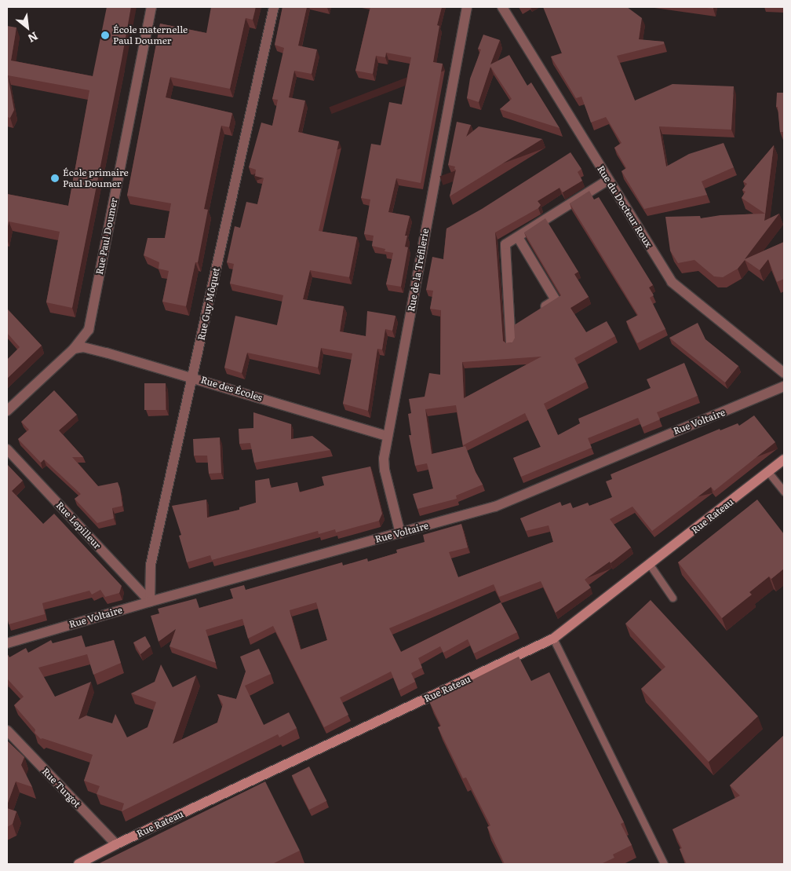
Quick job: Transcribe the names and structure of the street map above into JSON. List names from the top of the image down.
{
  "streets": {
    "street": [
      "Rue du Docteur Roux",
      "Rue Paul Doumer",
      "Rue de la Tréfilerie",
      "Rue Guy Môquet",
      "Rue des Écoles",
      "Rue Voltaire",
      "Rue Rateau",
      "Rue Lepilleur",
      "Rue Turgot"
    ]
  },
  "crossings": [
    ["Rue Paul Doumer", "Rue des Écoles"],
    ["Rue de la Tréfilerie", "Rue des Écoles"],
    ["Rue de la Tréfilerie", "Rue Voltaire"],
    ["Rue Guy Môquet", "Rue des Écoles"],
    ["Rue Guy Môquet", "Rue Voltaire"],
    ["Rue Guy Môquet", "Rue Lepilleur"],
    ["Rue Voltaire", "Rue Lepilleur"],
    ["Rue Rateau", "Rue Turgot"]
  ],
  "places": ["École maternelle Paul Doumer", "École primaire Paul Doumer"],
  "north": "bottom right"
}
